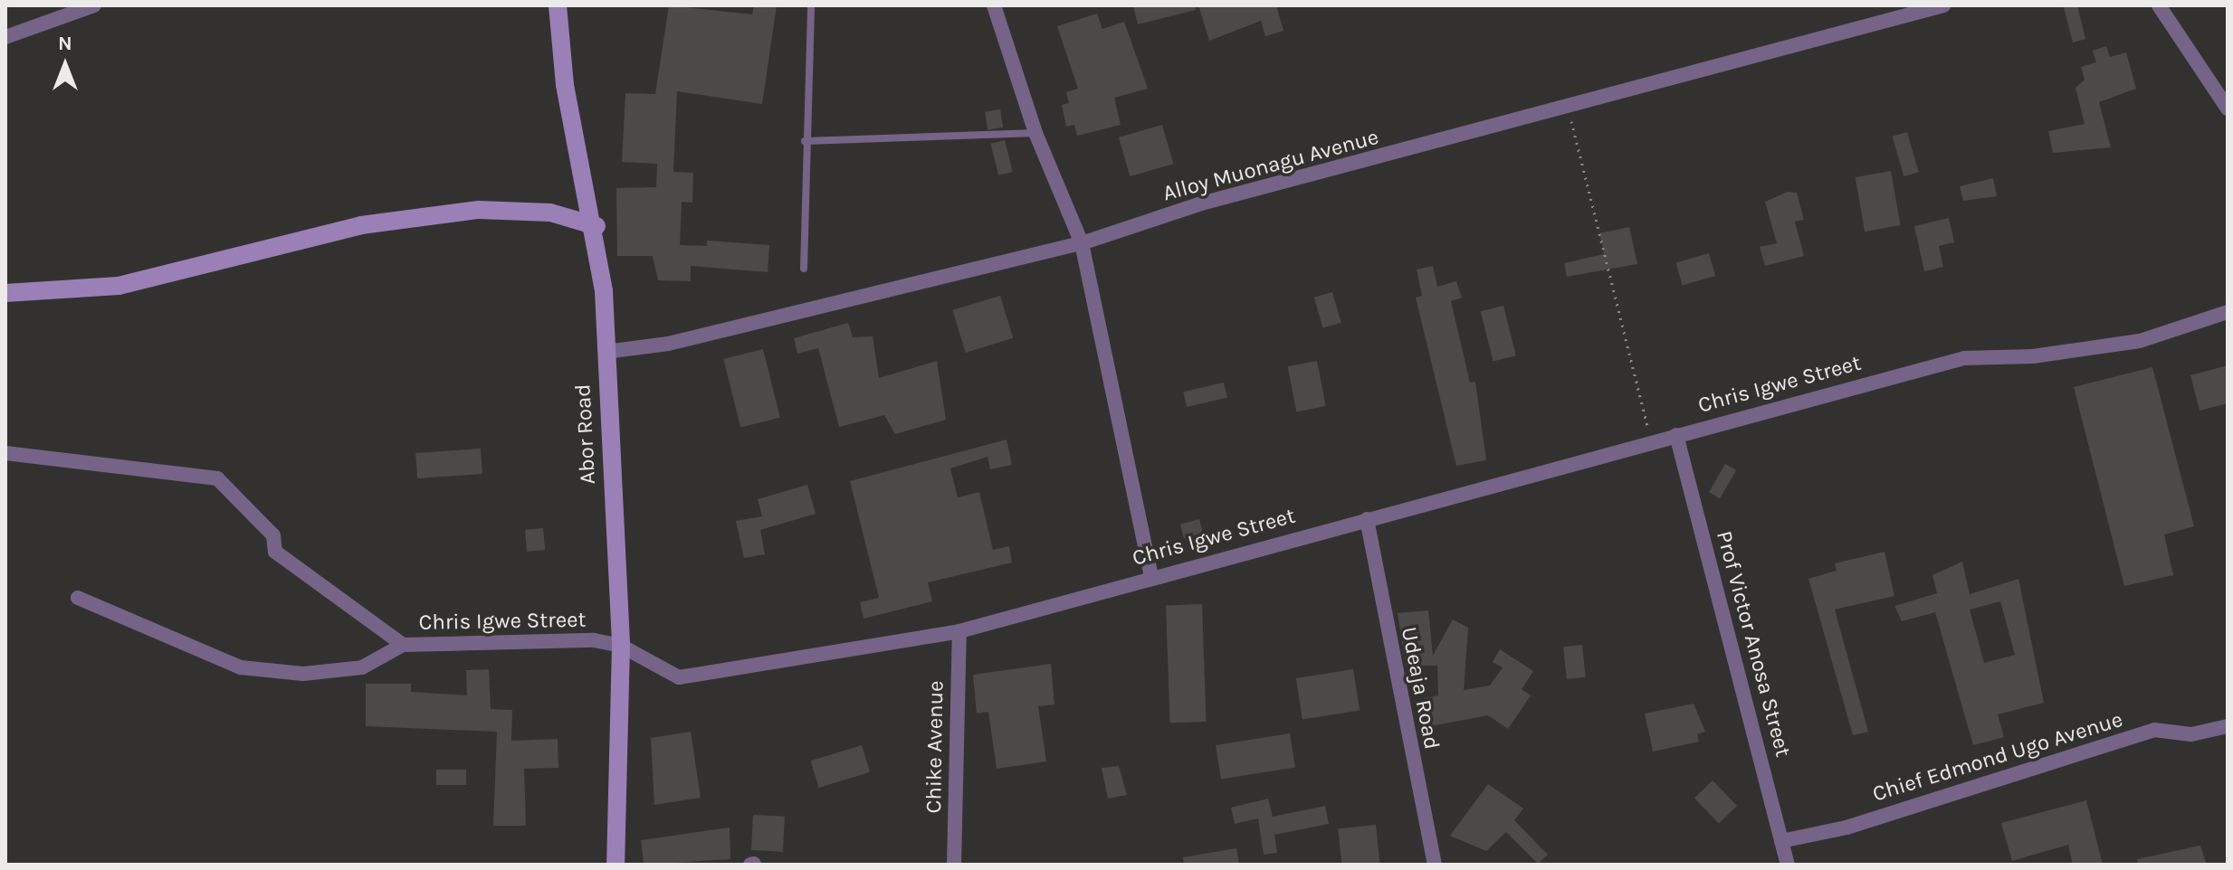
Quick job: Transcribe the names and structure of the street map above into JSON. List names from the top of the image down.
{
  "streets": {
    "street": [
      "Alloy Muonagu Avenue",
      "Chris Igwe Street",
      "Abor Road",
      "Prof Victor Anosa Street",
      "Udeaja Road",
      "Chike Avenue",
      "Chief Edmond Ugo Avenue"
    ]
  },
  "crossings": [
    ["Alloy Muonagu Avenue", "Abor Road"],
    ["Chris Igwe Street", "Abor Road"],
    ["Chris Igwe Street", "Prof Victor Anosa Street"],
    ["Chris Igwe Street", "Udeaja Road"],
    ["Chris Igwe Street", "Chike Avenue"],
    ["Prof Victor Anosa Street", "Chief Edmond Ugo Avenue"]
  ],
  "north": "top"
}
